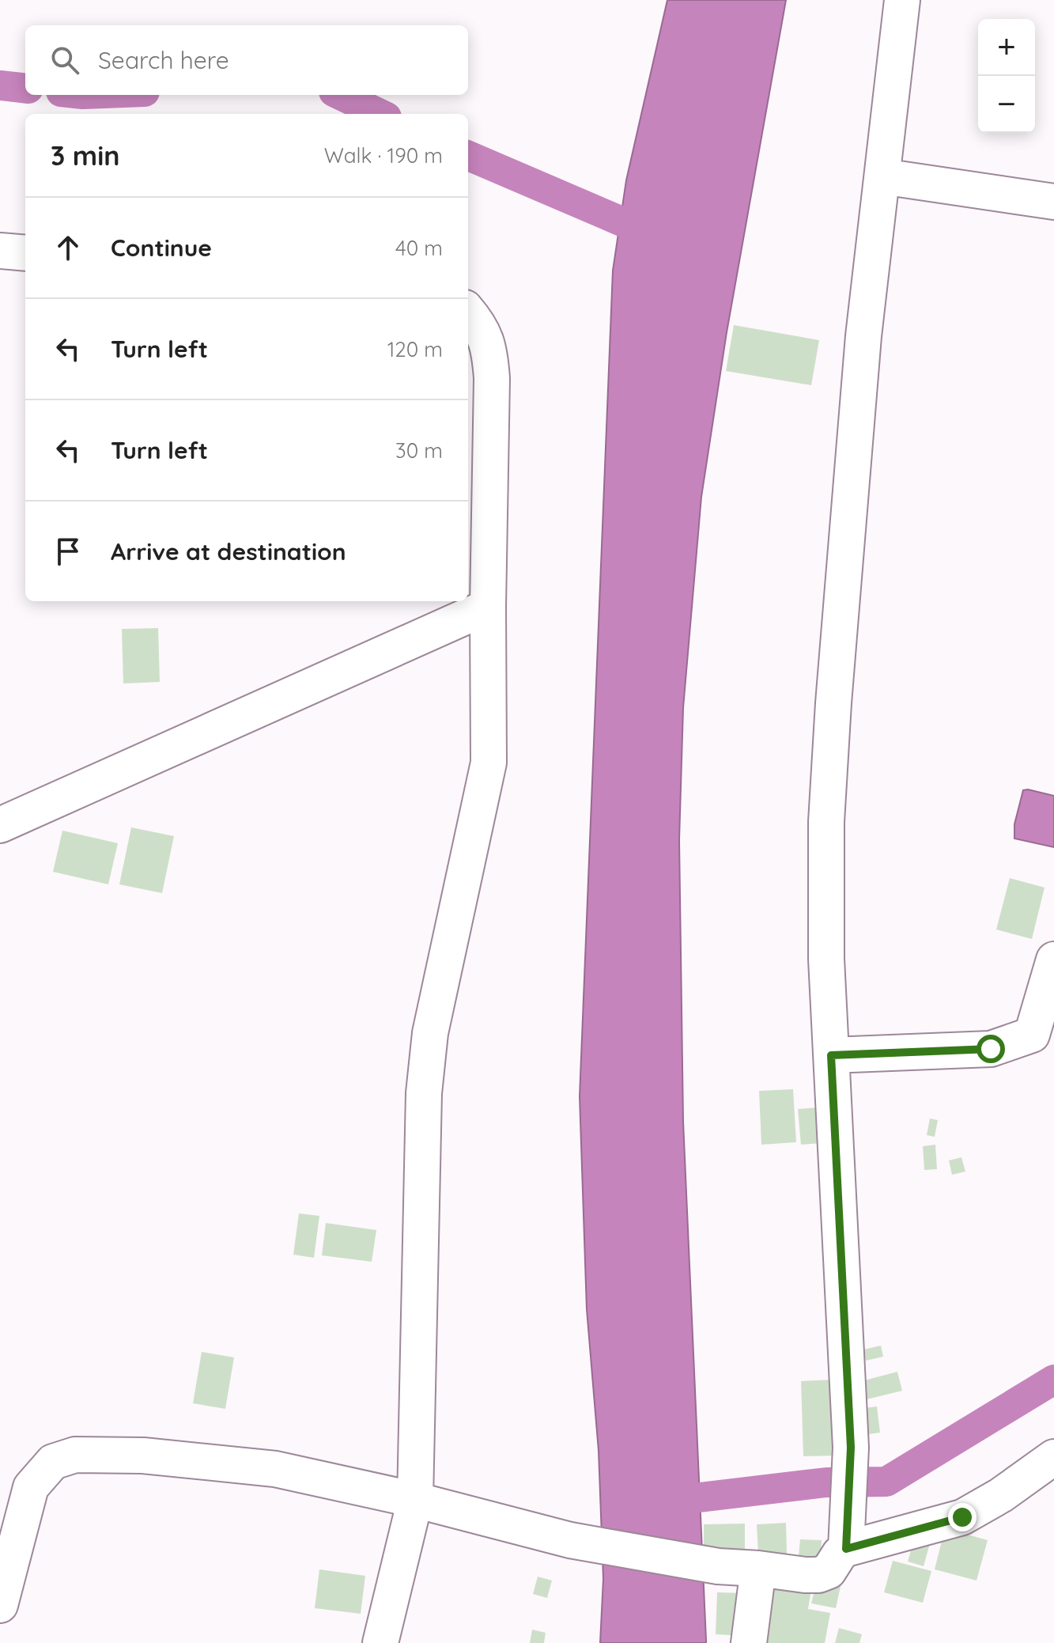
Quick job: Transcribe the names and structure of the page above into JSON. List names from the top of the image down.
{
  "page": {
    "map_buttons": ["+", "−"],
    "search": "Search here",
    "heading": ["3 min", "Walk · 190 m"],
    "list": [
      ["Continue", "40 m"],
      ["Turn left", "120 m"],
      ["Turn left", "30 m"],
      "Arrive at destination"
    ]
  }
}
